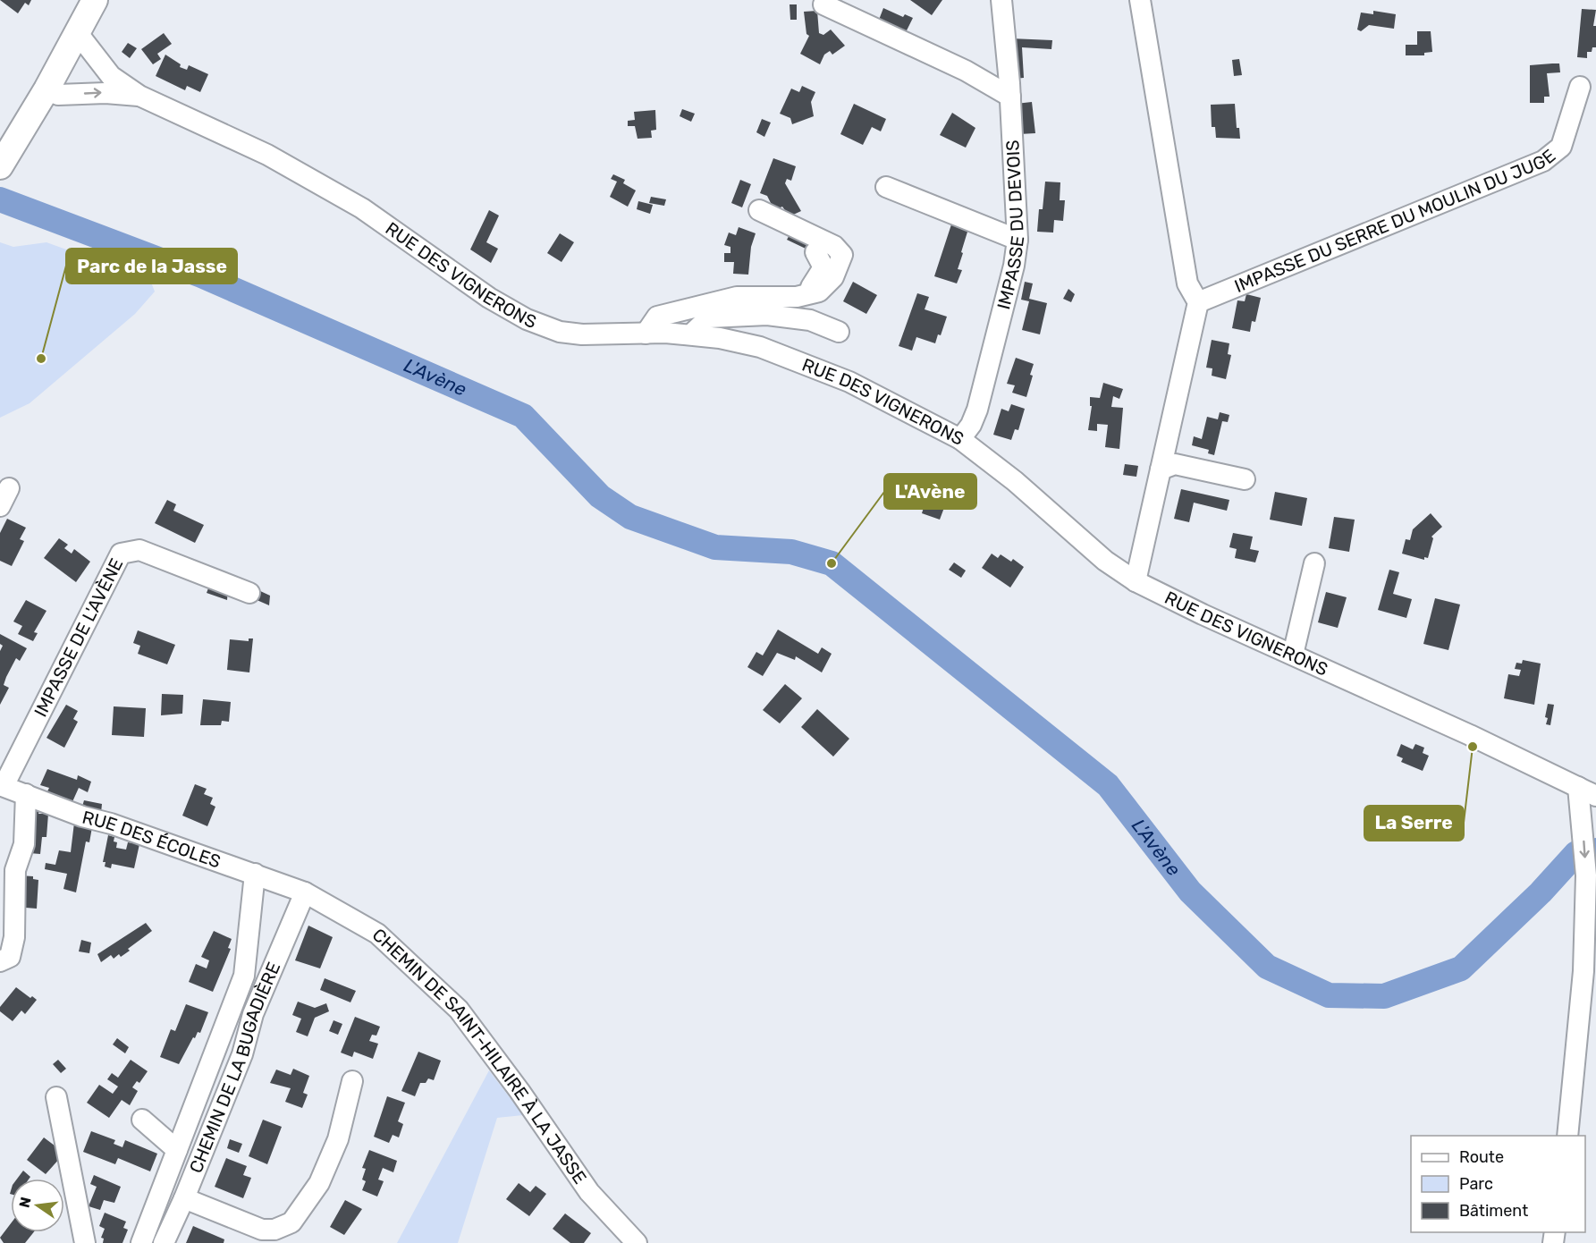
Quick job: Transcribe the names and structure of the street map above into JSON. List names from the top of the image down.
{
  "streets": {
    "street": [
      "IMPASSE DU SERRE DU MOULIN DU JUGE",
      "IMPASSE DU DEVOIS",
      "RUE DES VIGNERONS",
      "IMPASSE DE L'AVÈNE",
      "RUE DES ÉCOLES",
      "CHEMIN DE SAINT-HILAIRE À LA JASSE",
      "CHEMIN DE LA BUGADIÈRE"
    ]
  },
  "crossings": [
    ["IMPASSE DU DEVOIS", "RUE DES VIGNERONS"],
    ["IMPASSE DE L'AVÈNE", "RUE DES ÉCOLES"],
    ["RUE DES ÉCOLES", "CHEMIN DE SAINT-HILAIRE À LA JASSE"],
    ["RUE DES ÉCOLES", "CHEMIN DE LA BUGADIÈRE"],
    ["CHEMIN DE SAINT-HILAIRE À LA JASSE", "CHEMIN DE LA BUGADIÈRE"]
  ],
  "water": ["L'Avène"],
  "places": ["Parc de la Jasse", "L'Avène", "La Serre"],
  "legend": ["Route", "Parc", "Bâtiment"],
  "north": "left"
}
